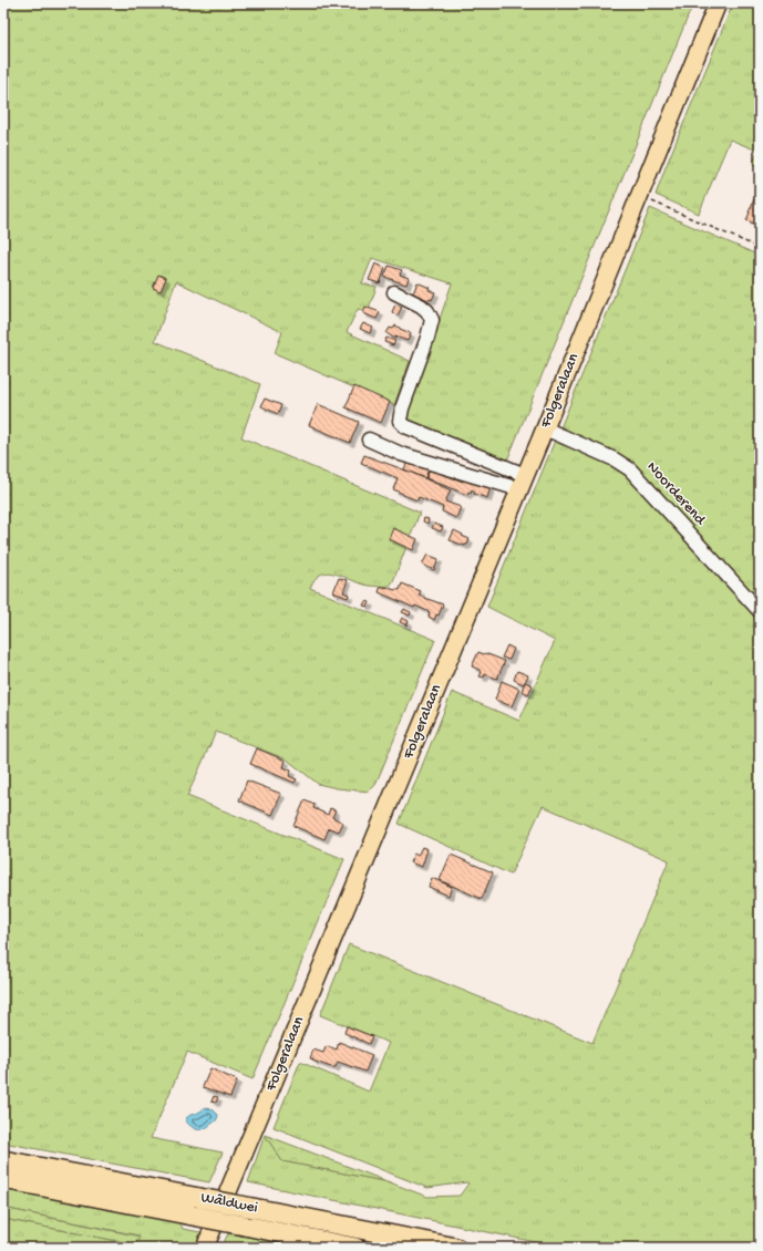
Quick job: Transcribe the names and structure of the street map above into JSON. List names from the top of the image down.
{
  "streets": {
    "highway": ["Wâldwei"],
    "main road": ["Folgeralaan"],
    "street": ["Noorderend"]
  },
  "crossings": [
    ["Folgeralaan", "Noorderend"]
  ]
}
